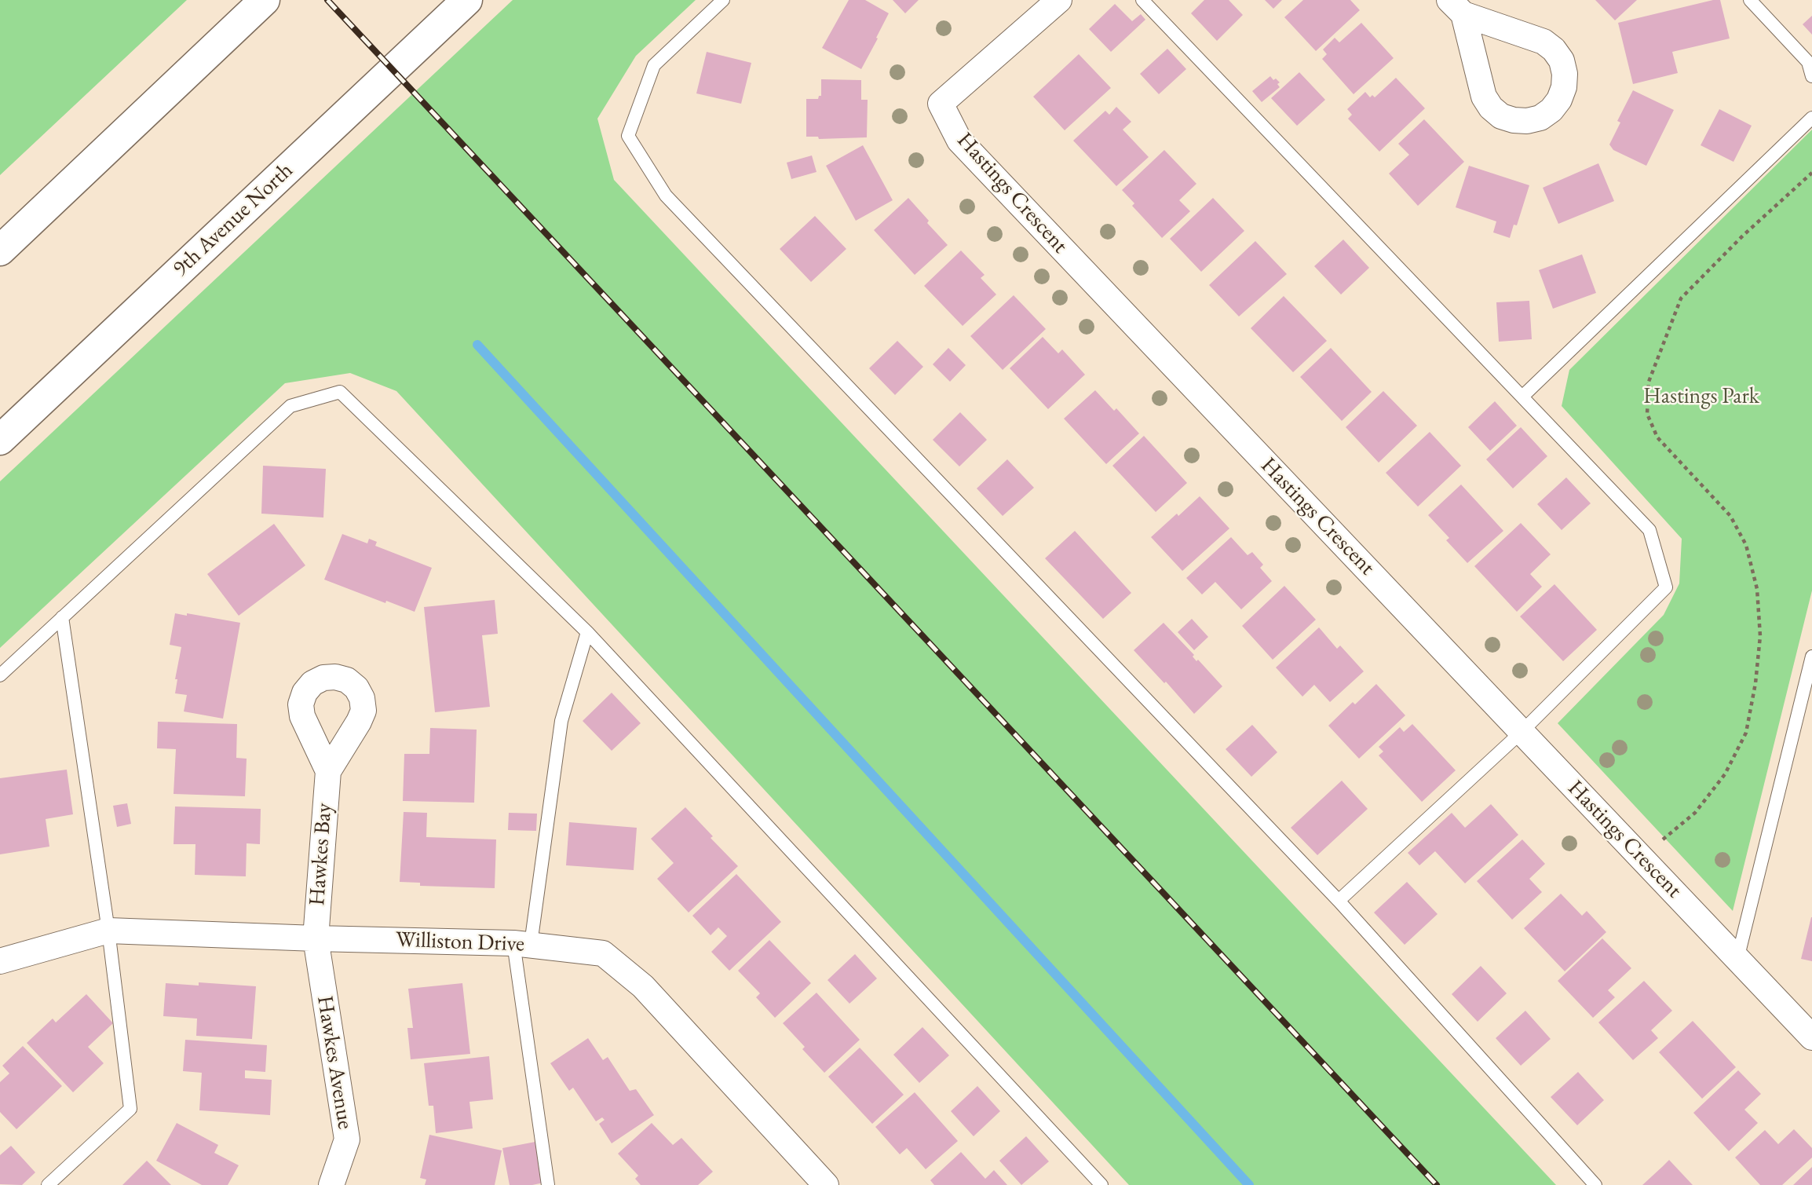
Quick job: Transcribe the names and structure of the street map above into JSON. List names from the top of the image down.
{
  "streets": {
    "main road": ["9th Avenue North"],
    "street": [
      "Hastings Crescent",
      "Hawkes Bay",
      "Williston Drive",
      "Hawkes Avenue"
    ]
  },
  "crossings": [
    ["Hawkes Bay", "Williston Drive"],
    ["Hawkes Bay", "Hawkes Avenue"],
    ["Williston Drive", "Hawkes Avenue"]
  ],
  "parks": ["Hastings Park"]
}
